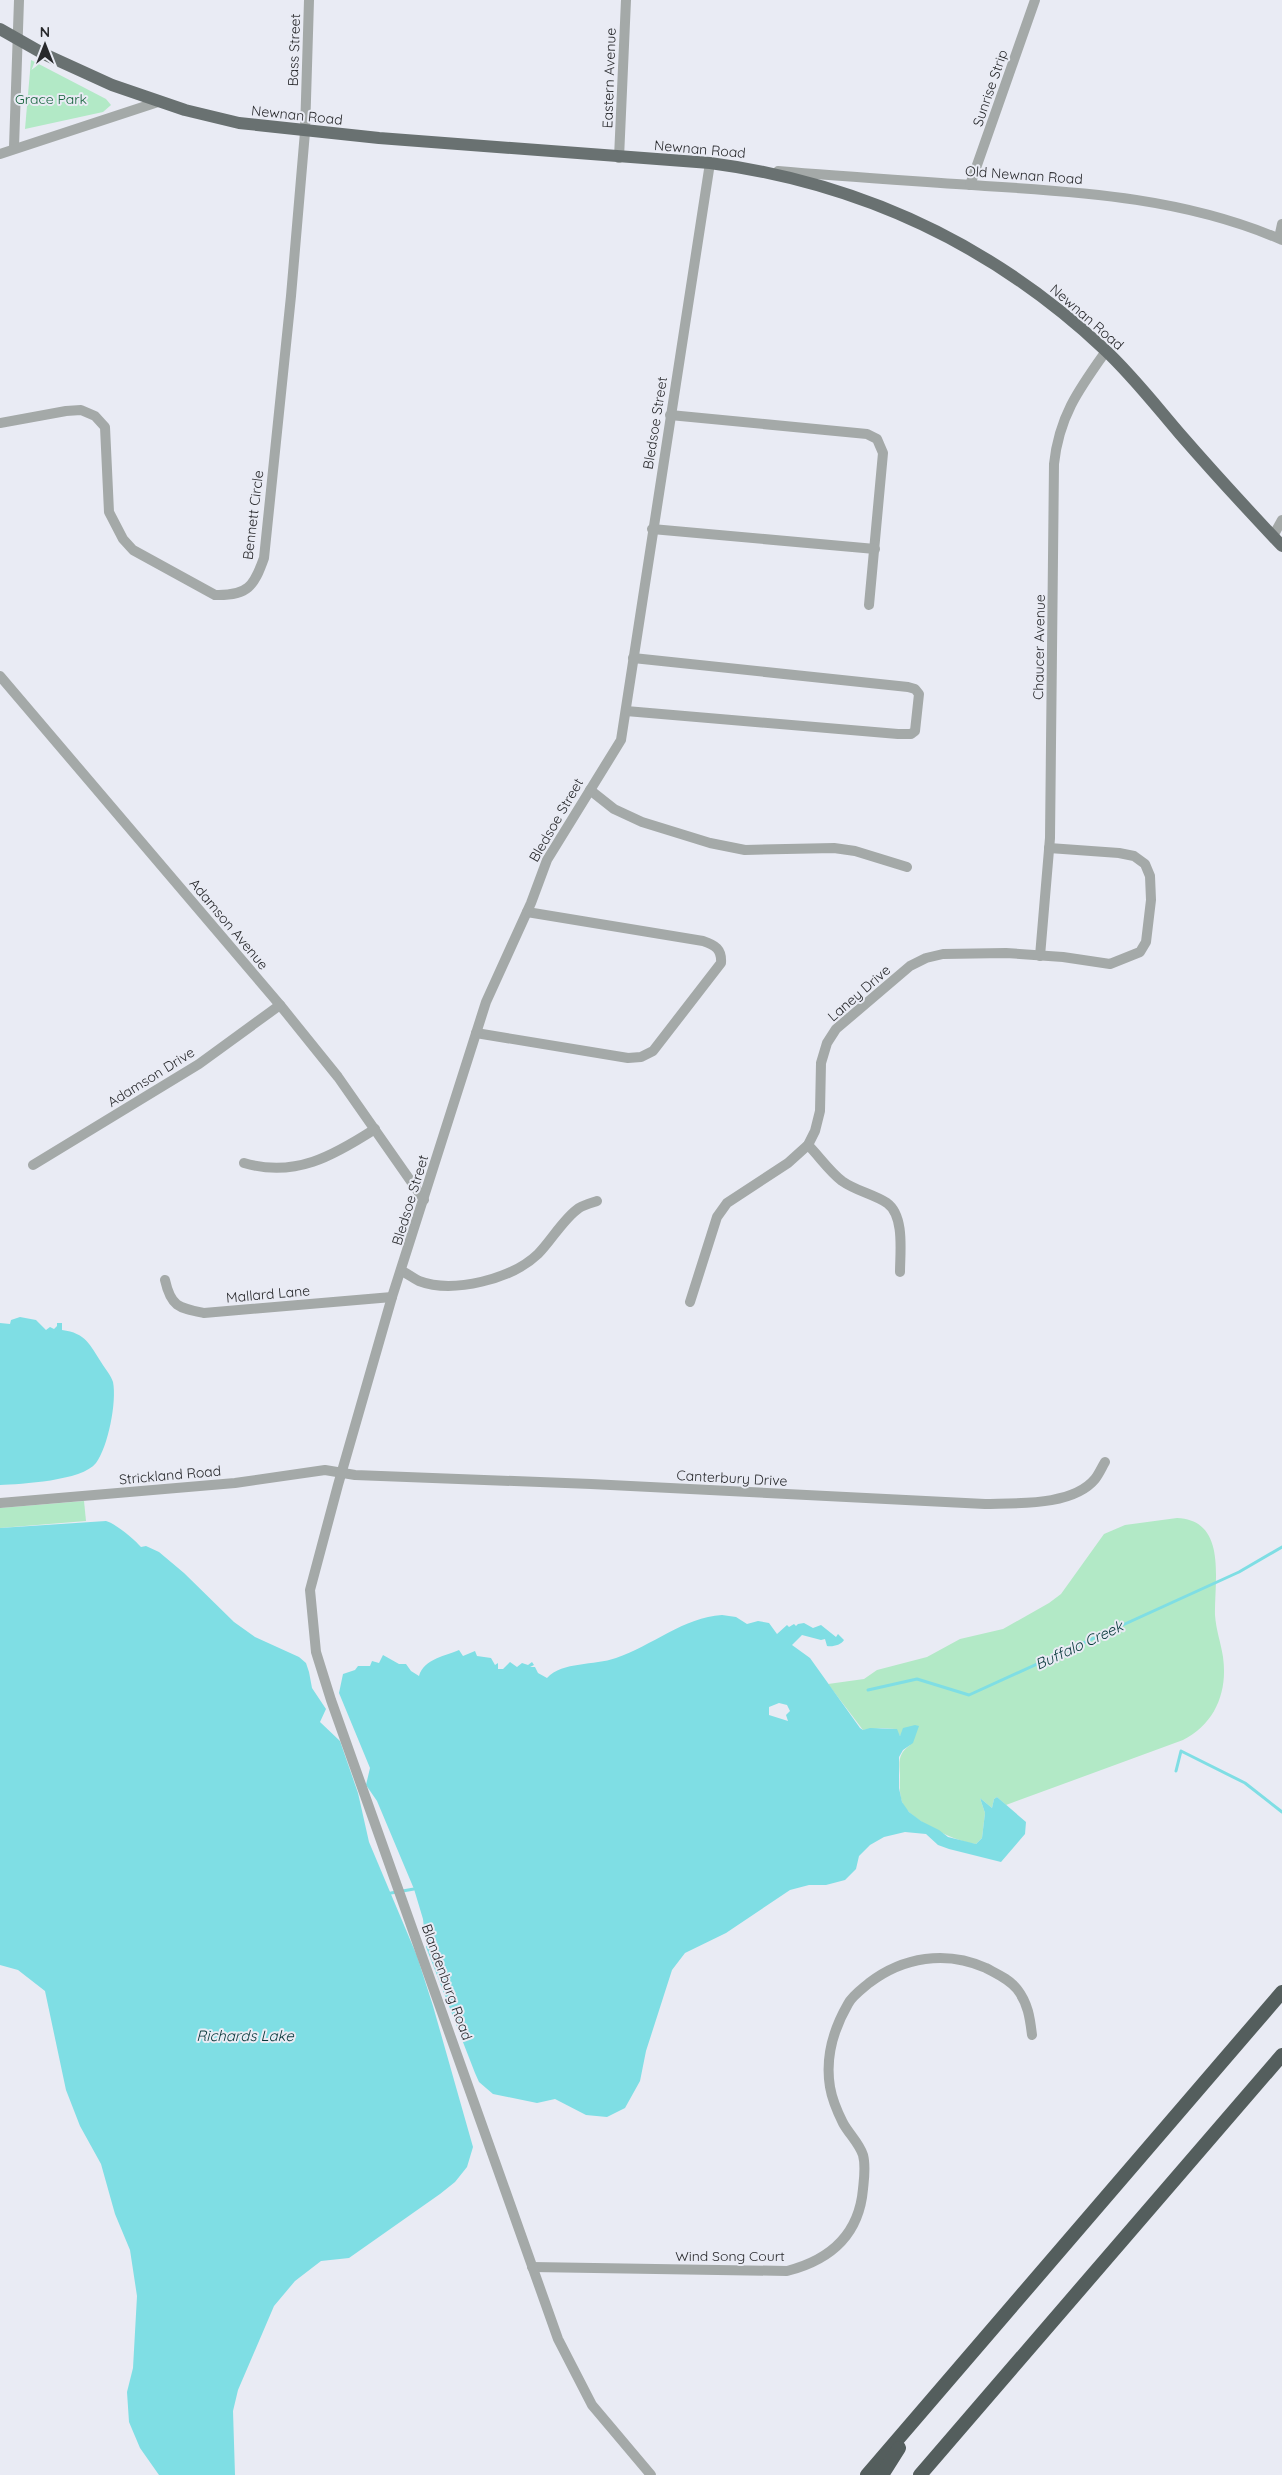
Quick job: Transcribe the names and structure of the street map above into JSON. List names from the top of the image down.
{
  "streets": {
    "main road": ["Newnan Road"],
    "street": [
      "Bass Street",
      "Eastern Avenue",
      "Sunrise Strip",
      "Old Newnan Road",
      "Bledsoe Street",
      "Bennett Circle",
      "Chaucer Avenue",
      "Adamson Avenue",
      "Laney Drive",
      "Adamson Drive",
      "Mallard Lane",
      "Strickland Road",
      "Canterbury Drive",
      "Blandenburg Road",
      "Wind Song Court"
    ]
  },
  "crossings": [
    ["Bass Street", "Newnan Road"],
    ["Bass Street", "Bennett Circle"],
    ["Eastern Avenue", "Newnan Road"],
    ["Sunrise Strip", "Old Newnan Road"],
    ["Newnan Road", "Old Newnan Road"],
    ["Newnan Road", "Bledsoe Street"],
    ["Newnan Road", "Bennett Circle"],
    ["Newnan Road", "Chaucer Avenue"],
    ["Bledsoe Street", "Adamson Avenue"],
    ["Bledsoe Street", "Mallard Lane"],
    ["Bledsoe Street", "Strickland Road"],
    ["Bledsoe Street", "Canterbury Drive"],
    ["Bledsoe Street", "Blandenburg Road"],
    ["Chaucer Avenue", "Laney Drive"],
    ["Adamson Avenue", "Adamson Drive"],
    ["Strickland Road", "Canterbury Drive"],
    ["Strickland Road", "Blandenburg Road"],
    ["Canterbury Drive", "Blandenburg Road"],
    ["Blandenburg Road", "Wind Song Court"]
  ],
  "water": ["Buffalo Creek", "Richards Lake"],
  "parks": ["Grace Park"],
  "north": "top"
}
